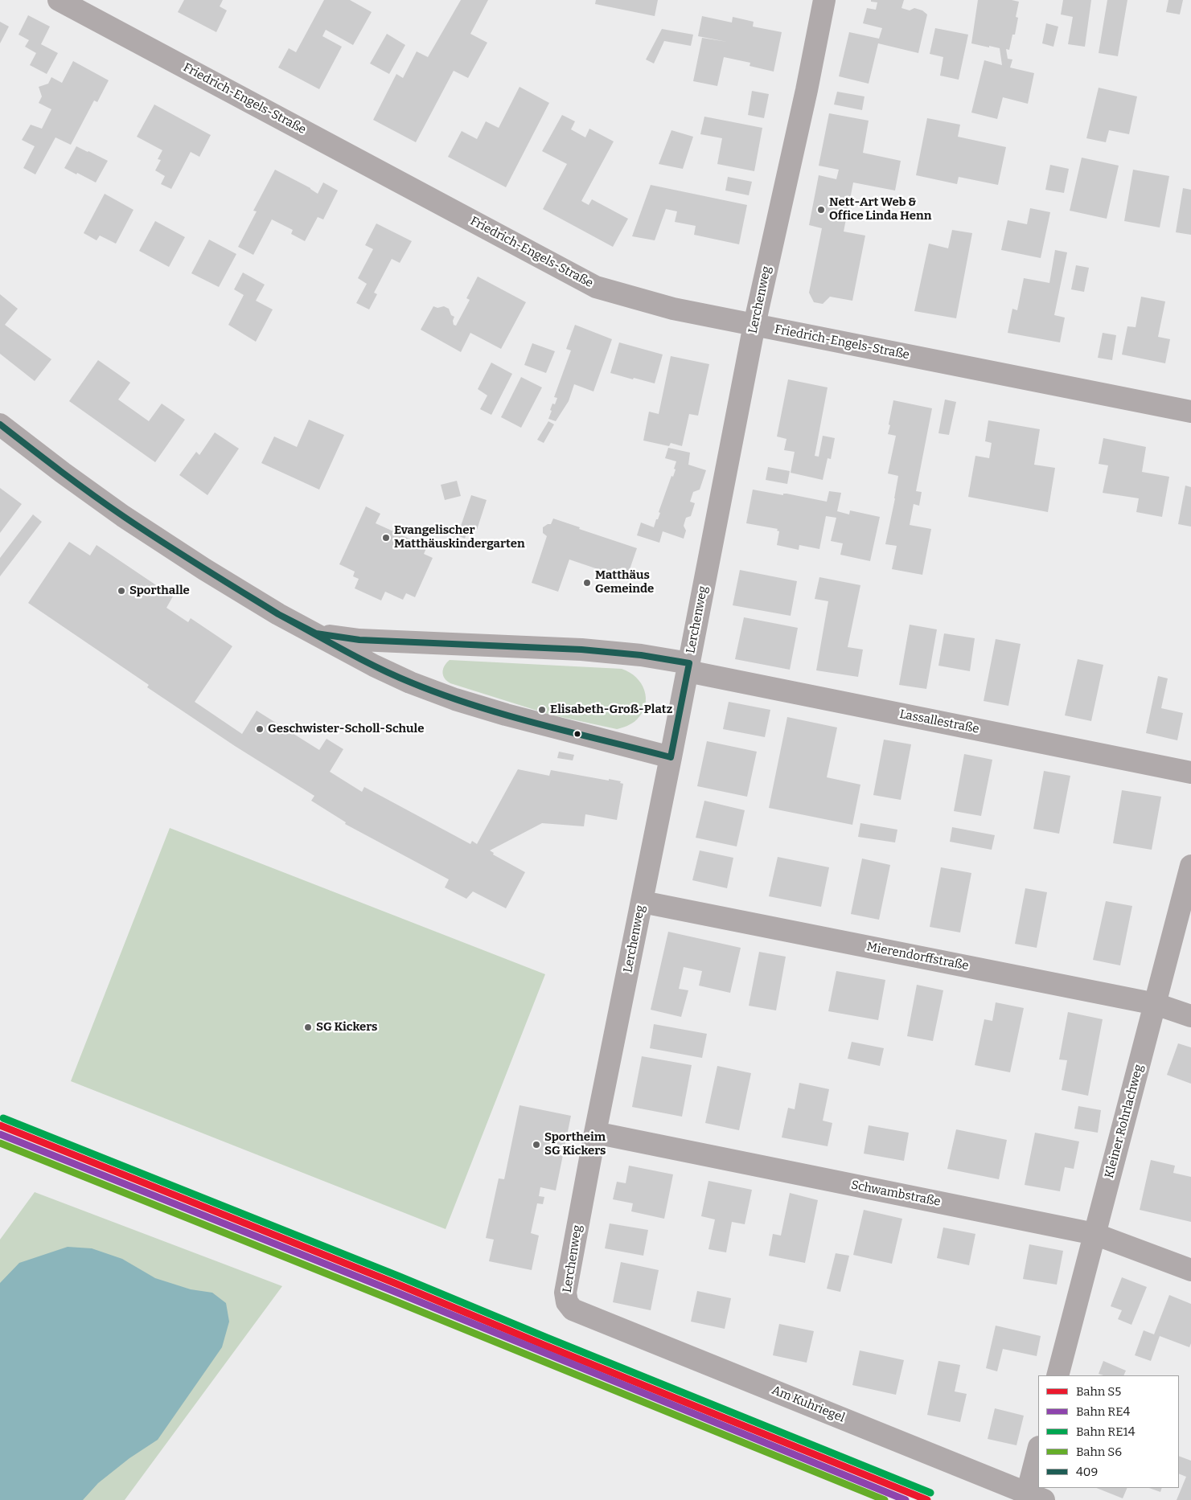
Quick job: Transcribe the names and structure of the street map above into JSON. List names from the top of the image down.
{
  "streets": {
    "street": [
      "Friedrich-Engels-Straße",
      "Lerchenweg",
      "Lassallestraße",
      "Mierendorffstraße",
      "Kleiner Rohrlachweg",
      "Schwambstraße",
      "Am Kuhriegel"
    ]
  },
  "crossings": [
    ["Friedrich-Engels-Straße", "Lerchenweg"],
    ["Lerchenweg", "Lassallestraße"],
    ["Lerchenweg", "Mierendorffstraße"],
    ["Lerchenweg", "Schwambstraße"],
    ["Lerchenweg", "Am Kuhriegel"],
    ["Mierendorffstraße", "Kleiner Rohrlachweg"],
    ["Kleiner Rohrlachweg", "Schwambstraße"]
  ],
  "places": [
    "Nett-Art Web & Office Linda Henn",
    "Evangelischer Matthäuskindergarten",
    "Matthäus Gemeinde",
    "Sporthalle",
    "Elisabeth-Groß-Platz",
    "Geschwister-Scholl-Schule",
    "SG Kickers",
    "Sportheim SG Kickers"
  ],
  "lines": [
    "transit line 409",
    "rail line RE14",
    "rail line S5",
    "rail line RE4",
    "rail line S6"
  ],
  "legend": [
    "Bahn S5",
    "Bahn RE4",
    "Bahn RE14",
    "Bahn S6",
    "409"
  ]
}
